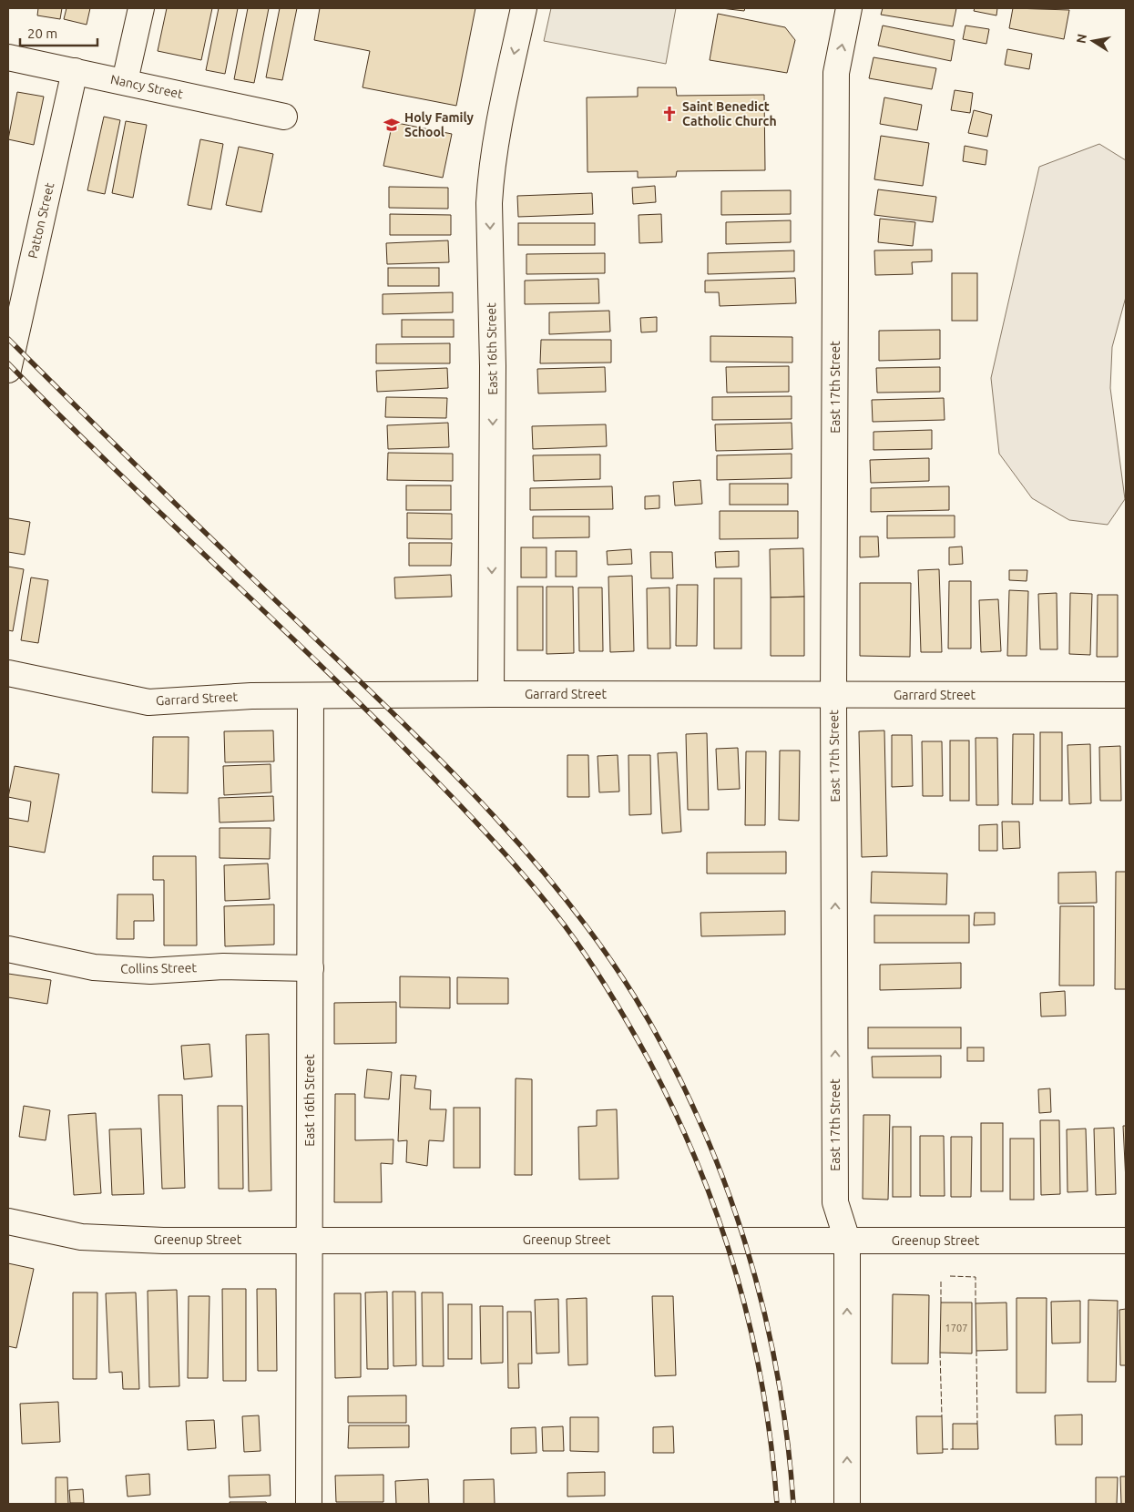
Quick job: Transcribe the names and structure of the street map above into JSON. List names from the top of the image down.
{
  "streets": {
    "street": [
      "Nancy Street",
      "Patton Street",
      "East 16th Street",
      "East 17th Street",
      "Garrard Street",
      "Collins Street",
      "Greenup Street"
    ]
  },
  "crossings": [
    ["Nancy Street", "Patton Street"],
    ["East 16th Street", "Garrard Street"],
    ["East 16th Street", "Collins Street"],
    ["East 16th Street", "Greenup Street"],
    ["East 17th Street", "Garrard Street"],
    ["East 17th Street", "Greenup Street"]
  ],
  "one_way": ["East 16th Street", "East 17th Street"],
  "places": {
    "church": ["Saint Benedict Catholic Church"],
    "school or university": ["Holy Family School"]
  },
  "house_numbers": ["1707"],
  "scale_bar": "20 m",
  "north": "left"
}
